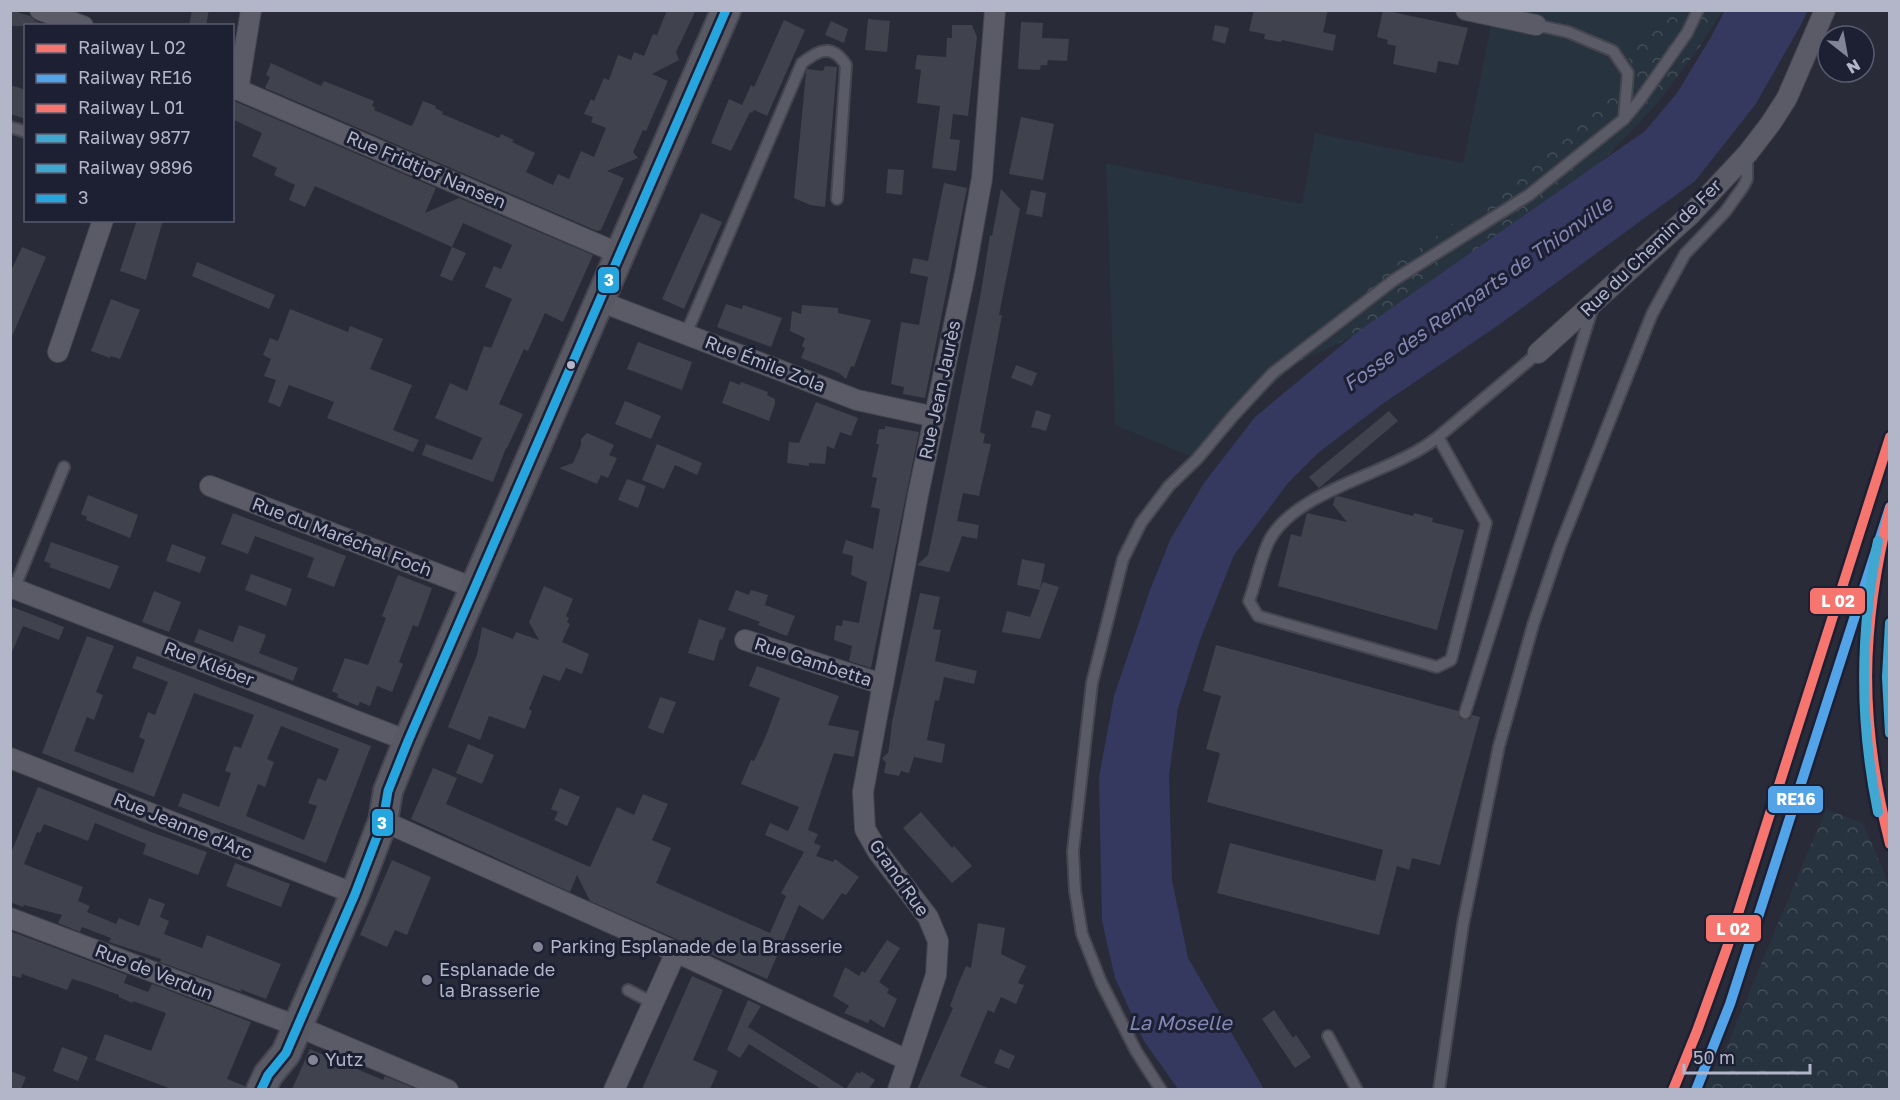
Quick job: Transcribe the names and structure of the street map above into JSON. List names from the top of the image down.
{
  "streets": {
    "street": [
      "Rue Fridtjof Nansen",
      "Rue du Chemin de Fer",
      "Rue Émile Zola",
      "Rue Jean Jaurès",
      "Rue du Maréchal Foch",
      "Rue Gambetta",
      "Rue Kléber",
      "Rue Jeanne d'Arc",
      "Grand'Rue",
      "Rue de Verdun"
    ]
  },
  "crossings": [
    ["Rue Émile Zola", "Rue Jean Jaurès"],
    ["Rue Jean Jaurès", "Rue Gambetta"],
    ["Rue Jean Jaurès", "Grand'Rue"]
  ],
  "water": ["Fosse des Remparts de Thionville", "La Moselle"],
  "places": ["Parking Esplanade de la Brasserie", "Esplanade de la Brasserie", "Yutz"],
  "lines": [
    "transit line 3",
    "rail line RE16",
    "rail line 9877",
    "rail line 9896"
  ],
  "legend": [
    "Railway L 02",
    "Railway RE16",
    "Railway L 01",
    "Railway 9877",
    "Railway 9896",
    "3"
  ],
  "scale_bar": "50 m",
  "north": "bottom right"
}
